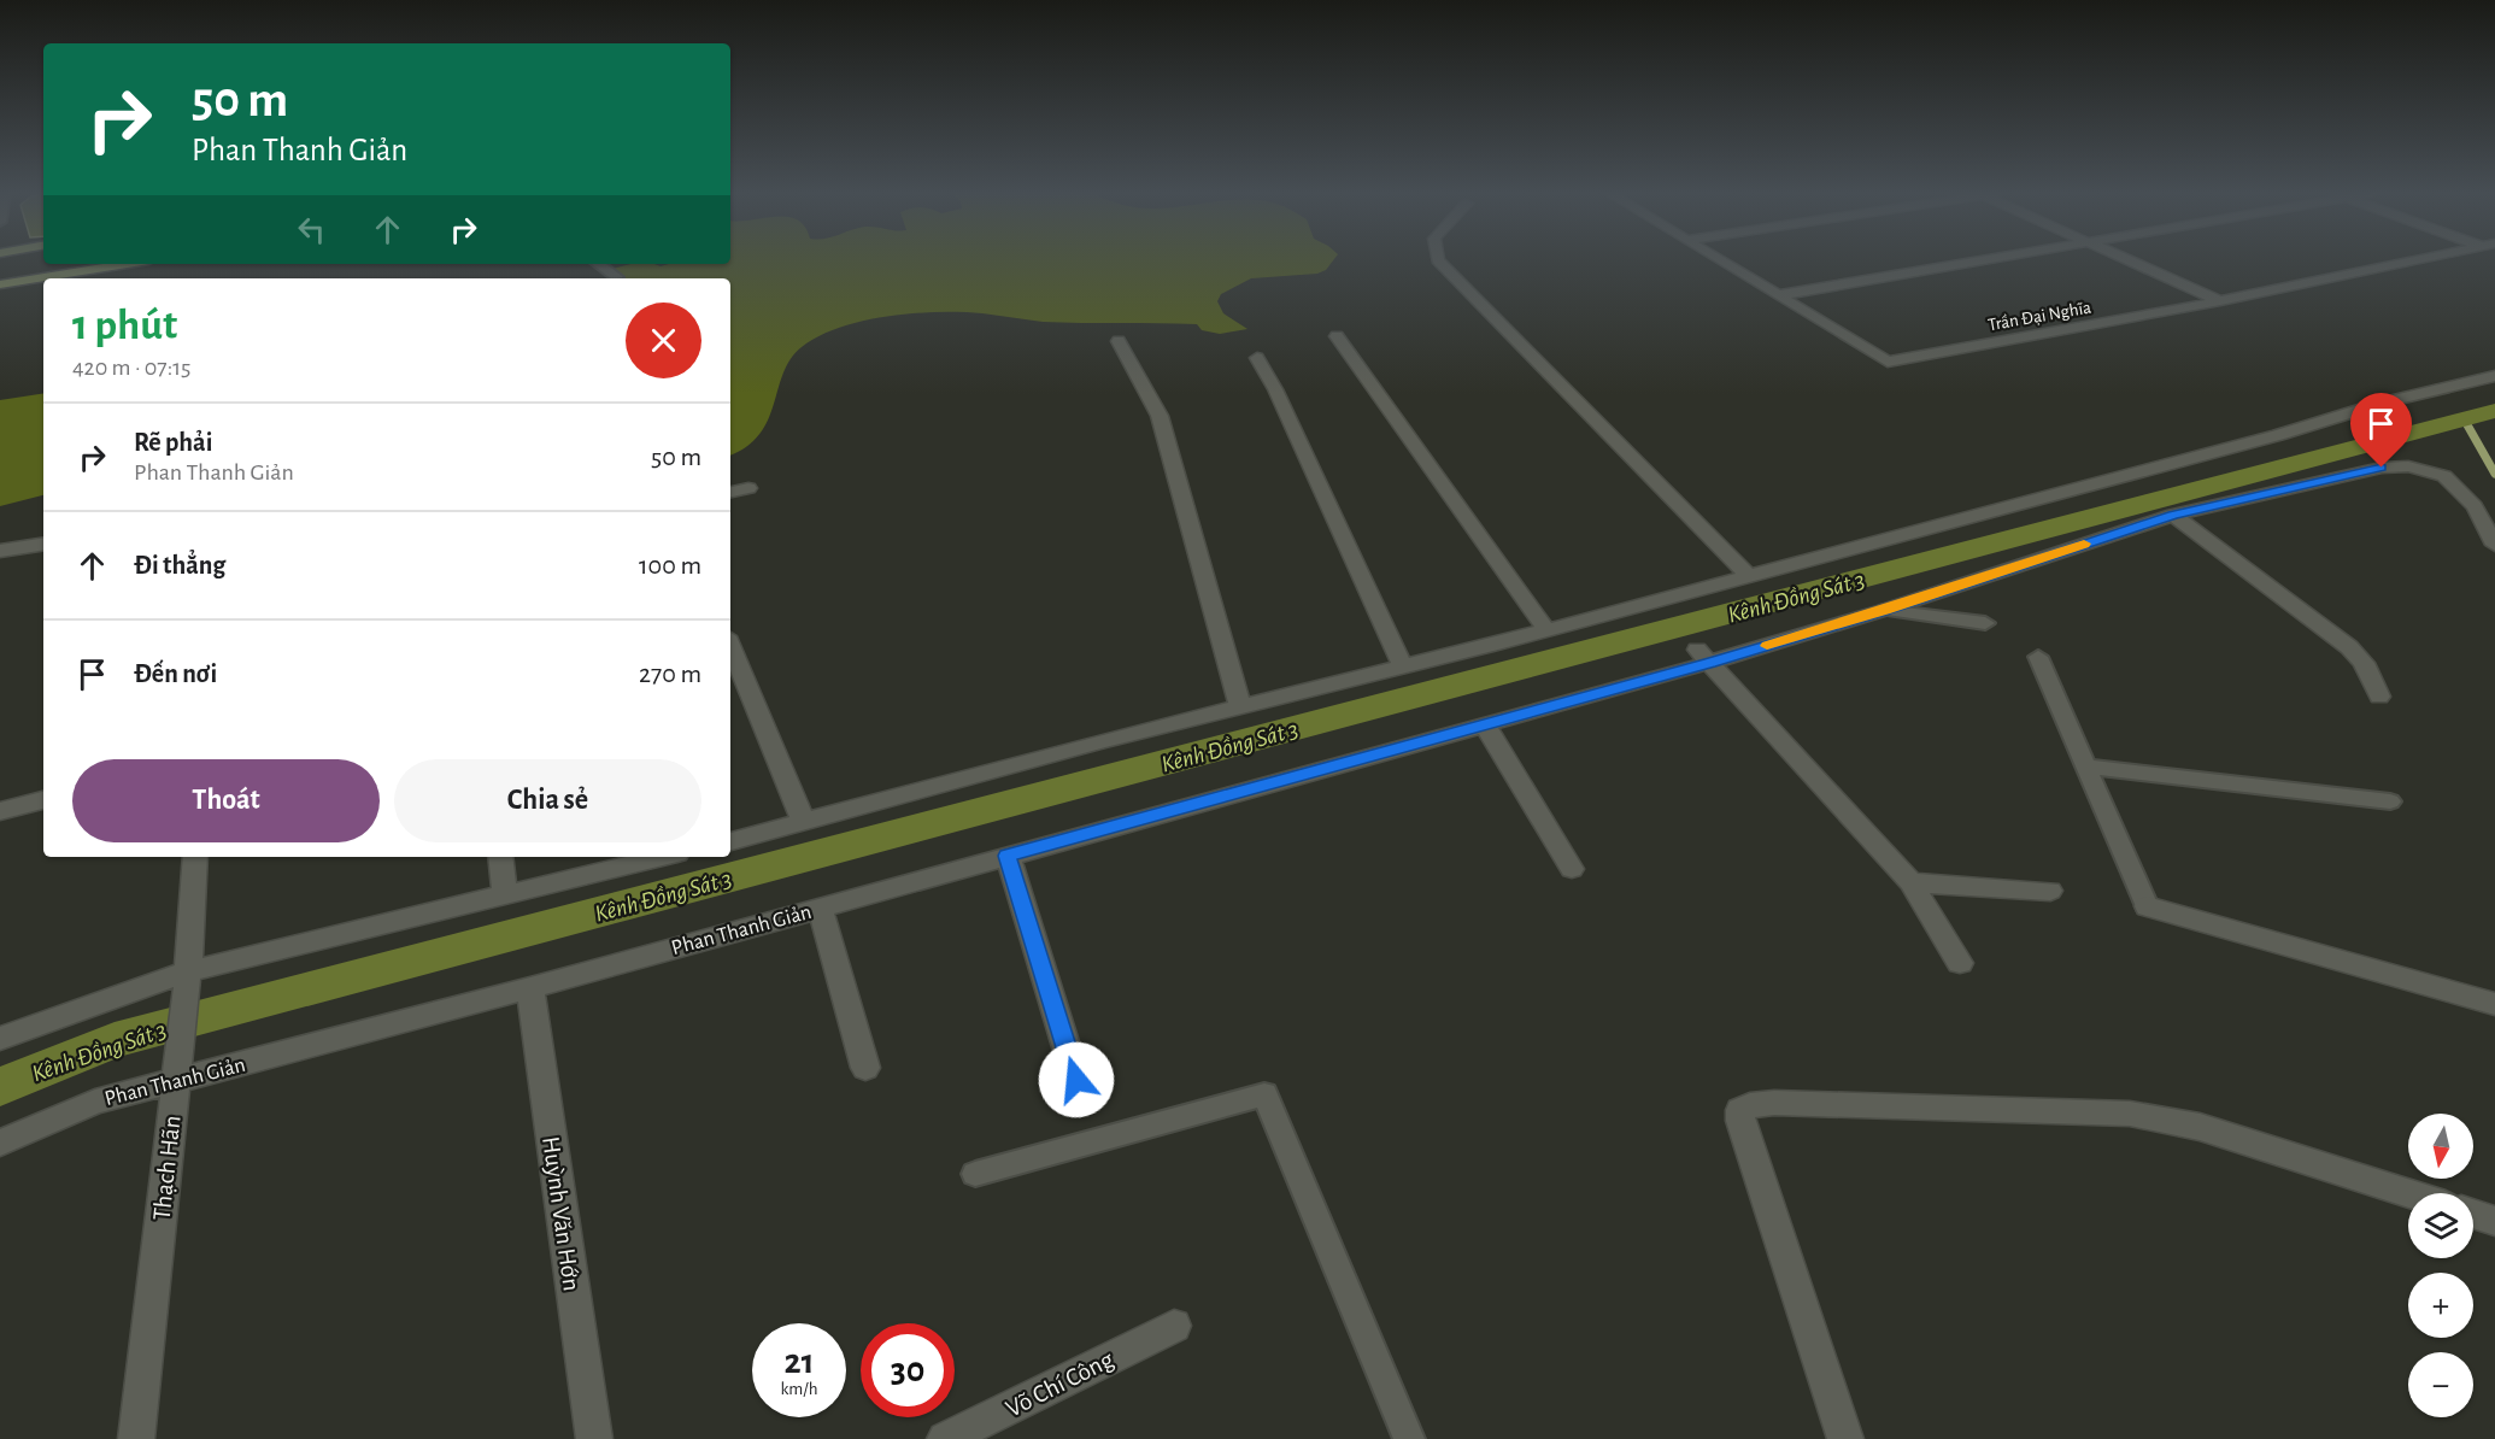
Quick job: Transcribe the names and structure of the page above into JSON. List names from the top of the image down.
{
  "streets": {
    "street": [
      "Trần Đại Nghĩa",
      "Phan Thanh Giản",
      "Thạch Hãn",
      "Huỳnh Văn Hớn",
      "Võ Chí Công"
    ]
  },
  "crossings": [
    ["Phan Thanh Giản", "Thạch Hãn"],
    ["Phan Thanh Giản", "Huỳnh Văn Hớn"]
  ],
  "water": ["Kênh Đồng Sát 3"],
  "north": "bottom",
  "page": {
    "turn": ["50 m", "Phan Thanh Giản"],
    "heading": ["1 phút", "420 m · 07:15"],
    "list": [
      {
        "name": "Rẽ phải",
        "note": "Phan Thanh Giản",
        "value": "50 m"
      },
      {
        "name": "Đi thẳng",
        "value": "100 m"
      },
      {
        "name": "Đến nơi",
        "value": "270 m"
      }
    ],
    "buttons": ["Thoát", "Chia sẻ"],
    "map_buttons": ["+", "−"],
    "speed": "21 km/h",
    "limit": "30"
  }
}
